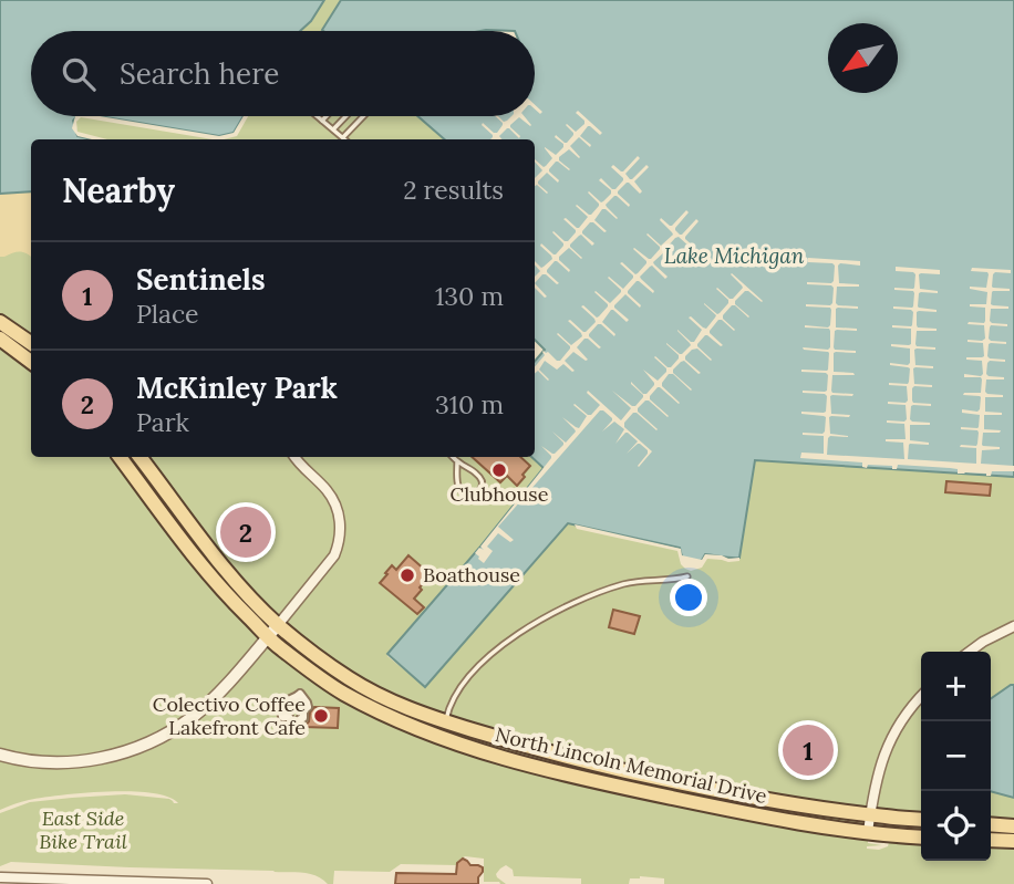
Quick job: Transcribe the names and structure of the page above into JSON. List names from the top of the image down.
{
  "streets": {
    "main road": ["North Lincoln Memorial Drive"]
  },
  "water": ["Lake Michigan"],
  "parks": ["East Side Bike Trail"],
  "places": ["Clubhouse", "Boathouse", "Colectivo Coffee Lakefront Cafe"],
  "north": "bottom left",
  "page": {
    "search": "Search here",
    "heading": ["Nearby", "2 results"],
    "list": [
      {
        "mark": "1",
        "name": "Sentinels",
        "note": "Place",
        "value": "130 m"
      },
      {
        "mark": "2",
        "name": "McKinley Park",
        "note": "Park",
        "value": "310 m"
      }
    ],
    "pins": ["2", "1"],
    "map_buttons": ["+", "−"]
  }
}
